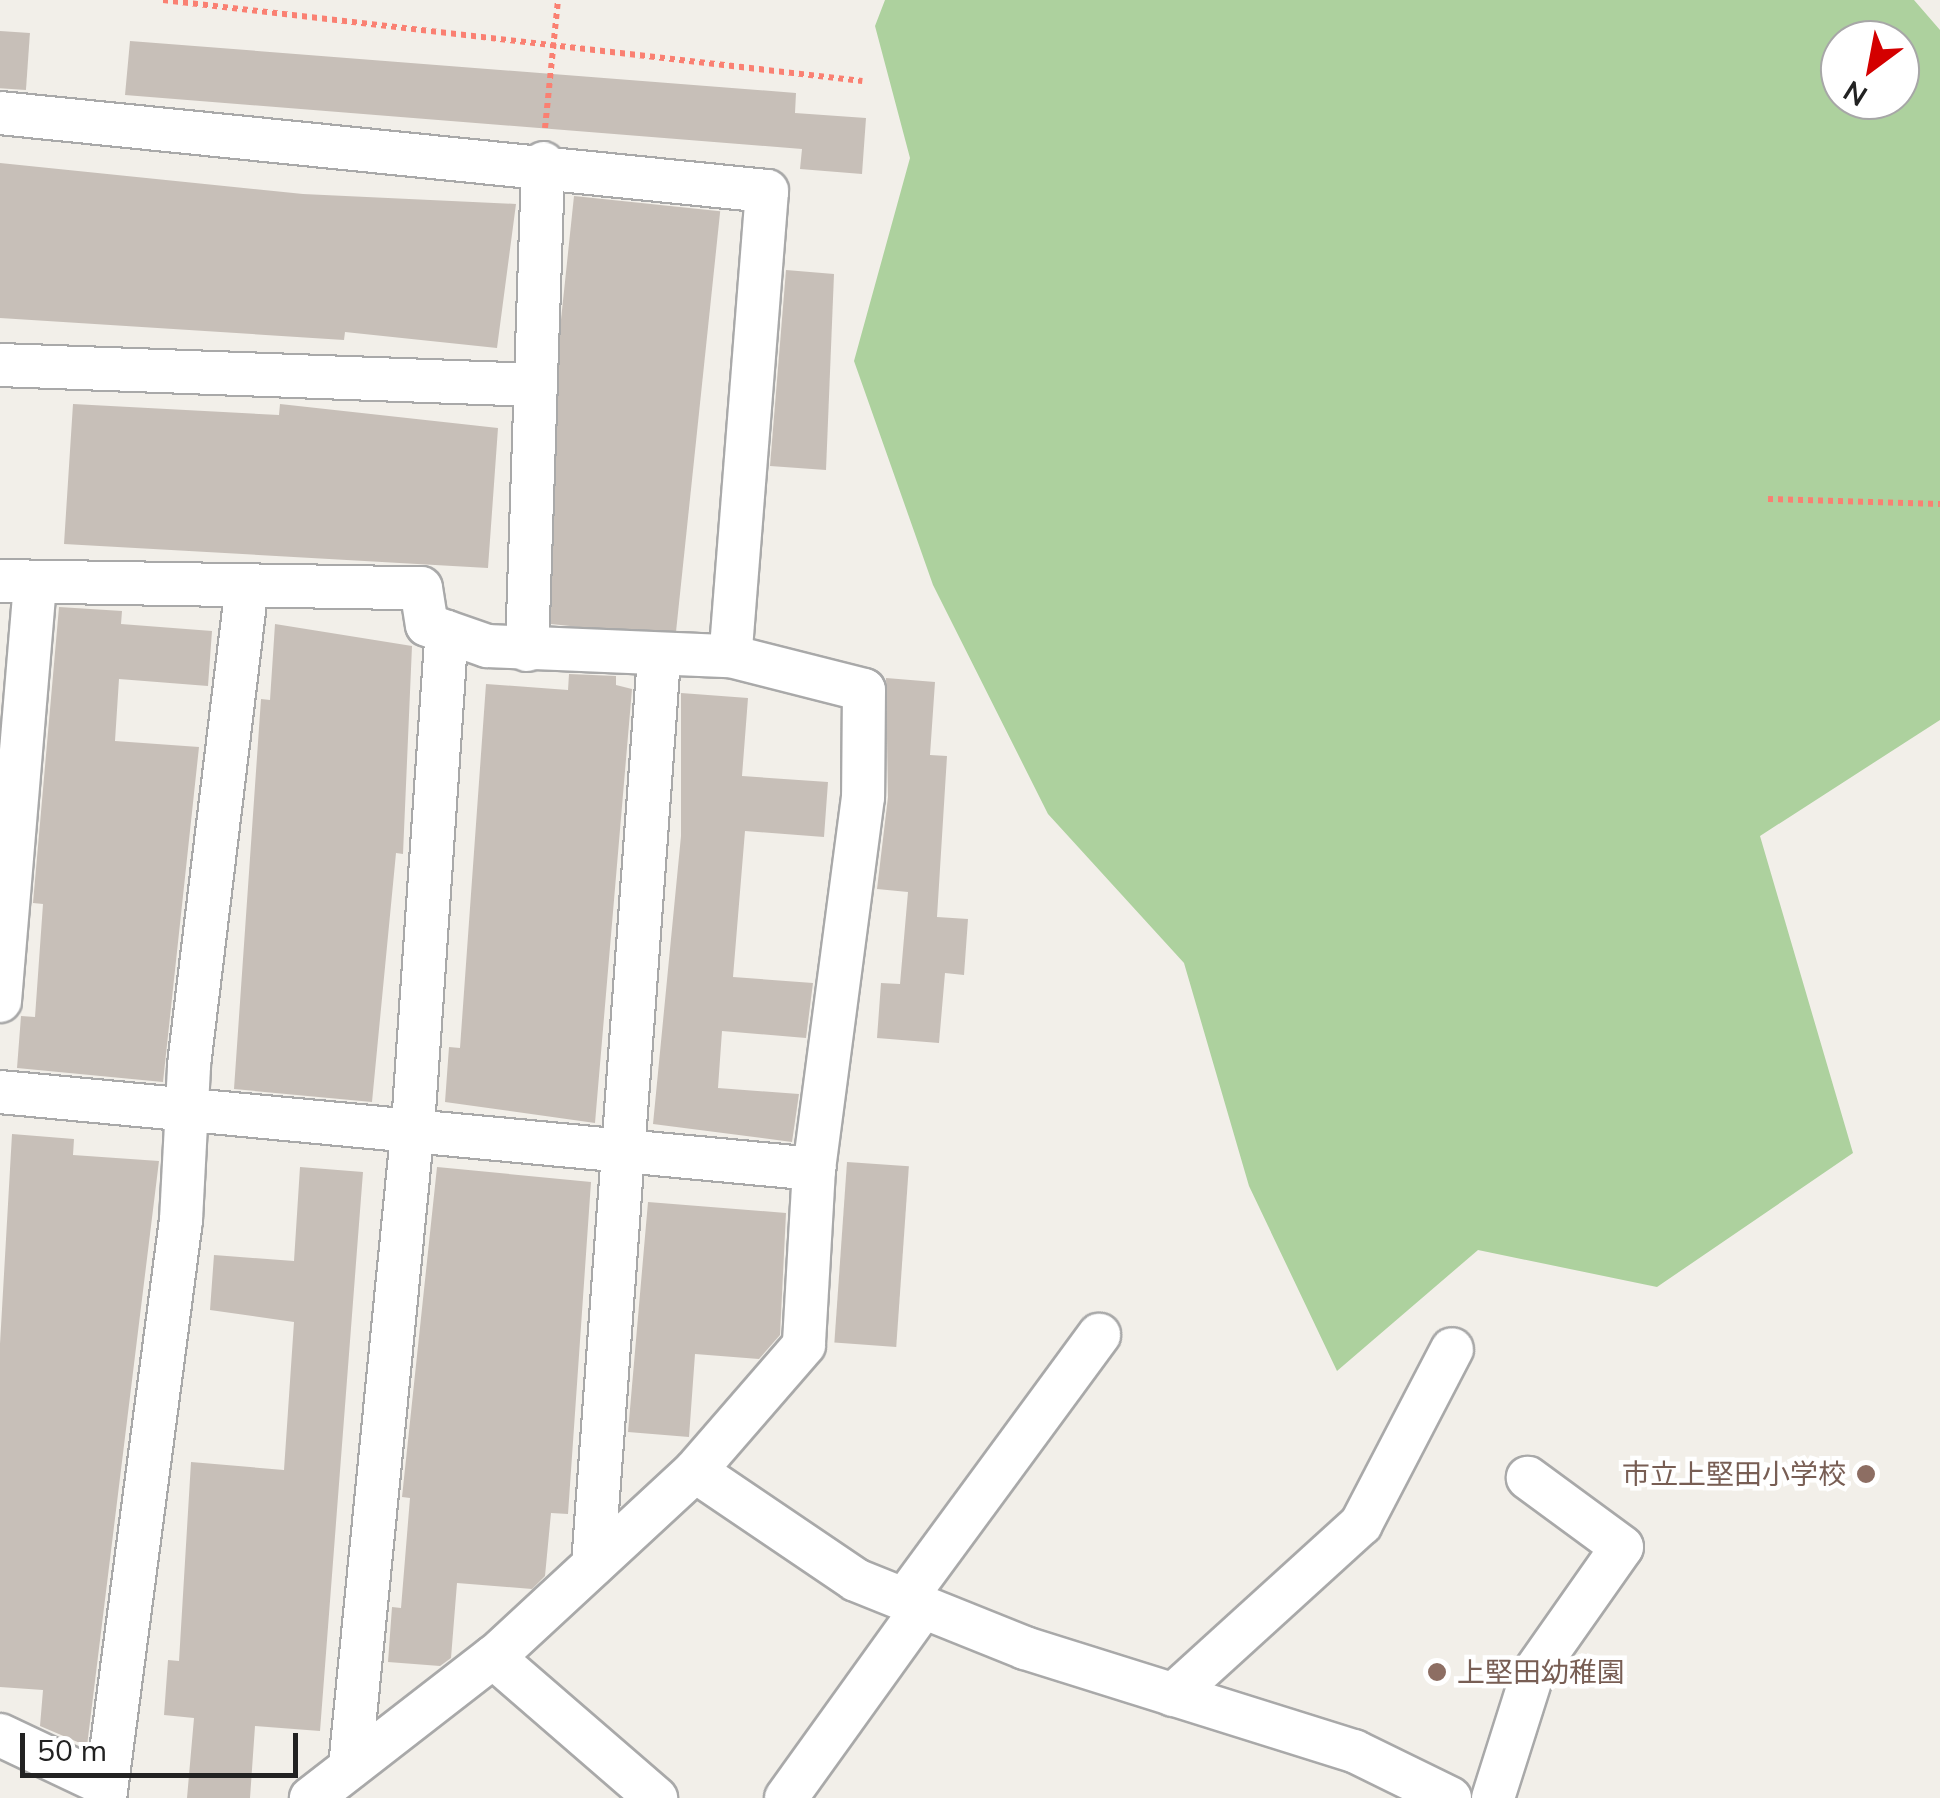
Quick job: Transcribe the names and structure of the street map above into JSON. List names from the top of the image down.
{
  "places": ["市立上堅田小学校", "上堅田幼稚園"],
  "scale_bar": "50 m",
  "north": "bottom left"
}
